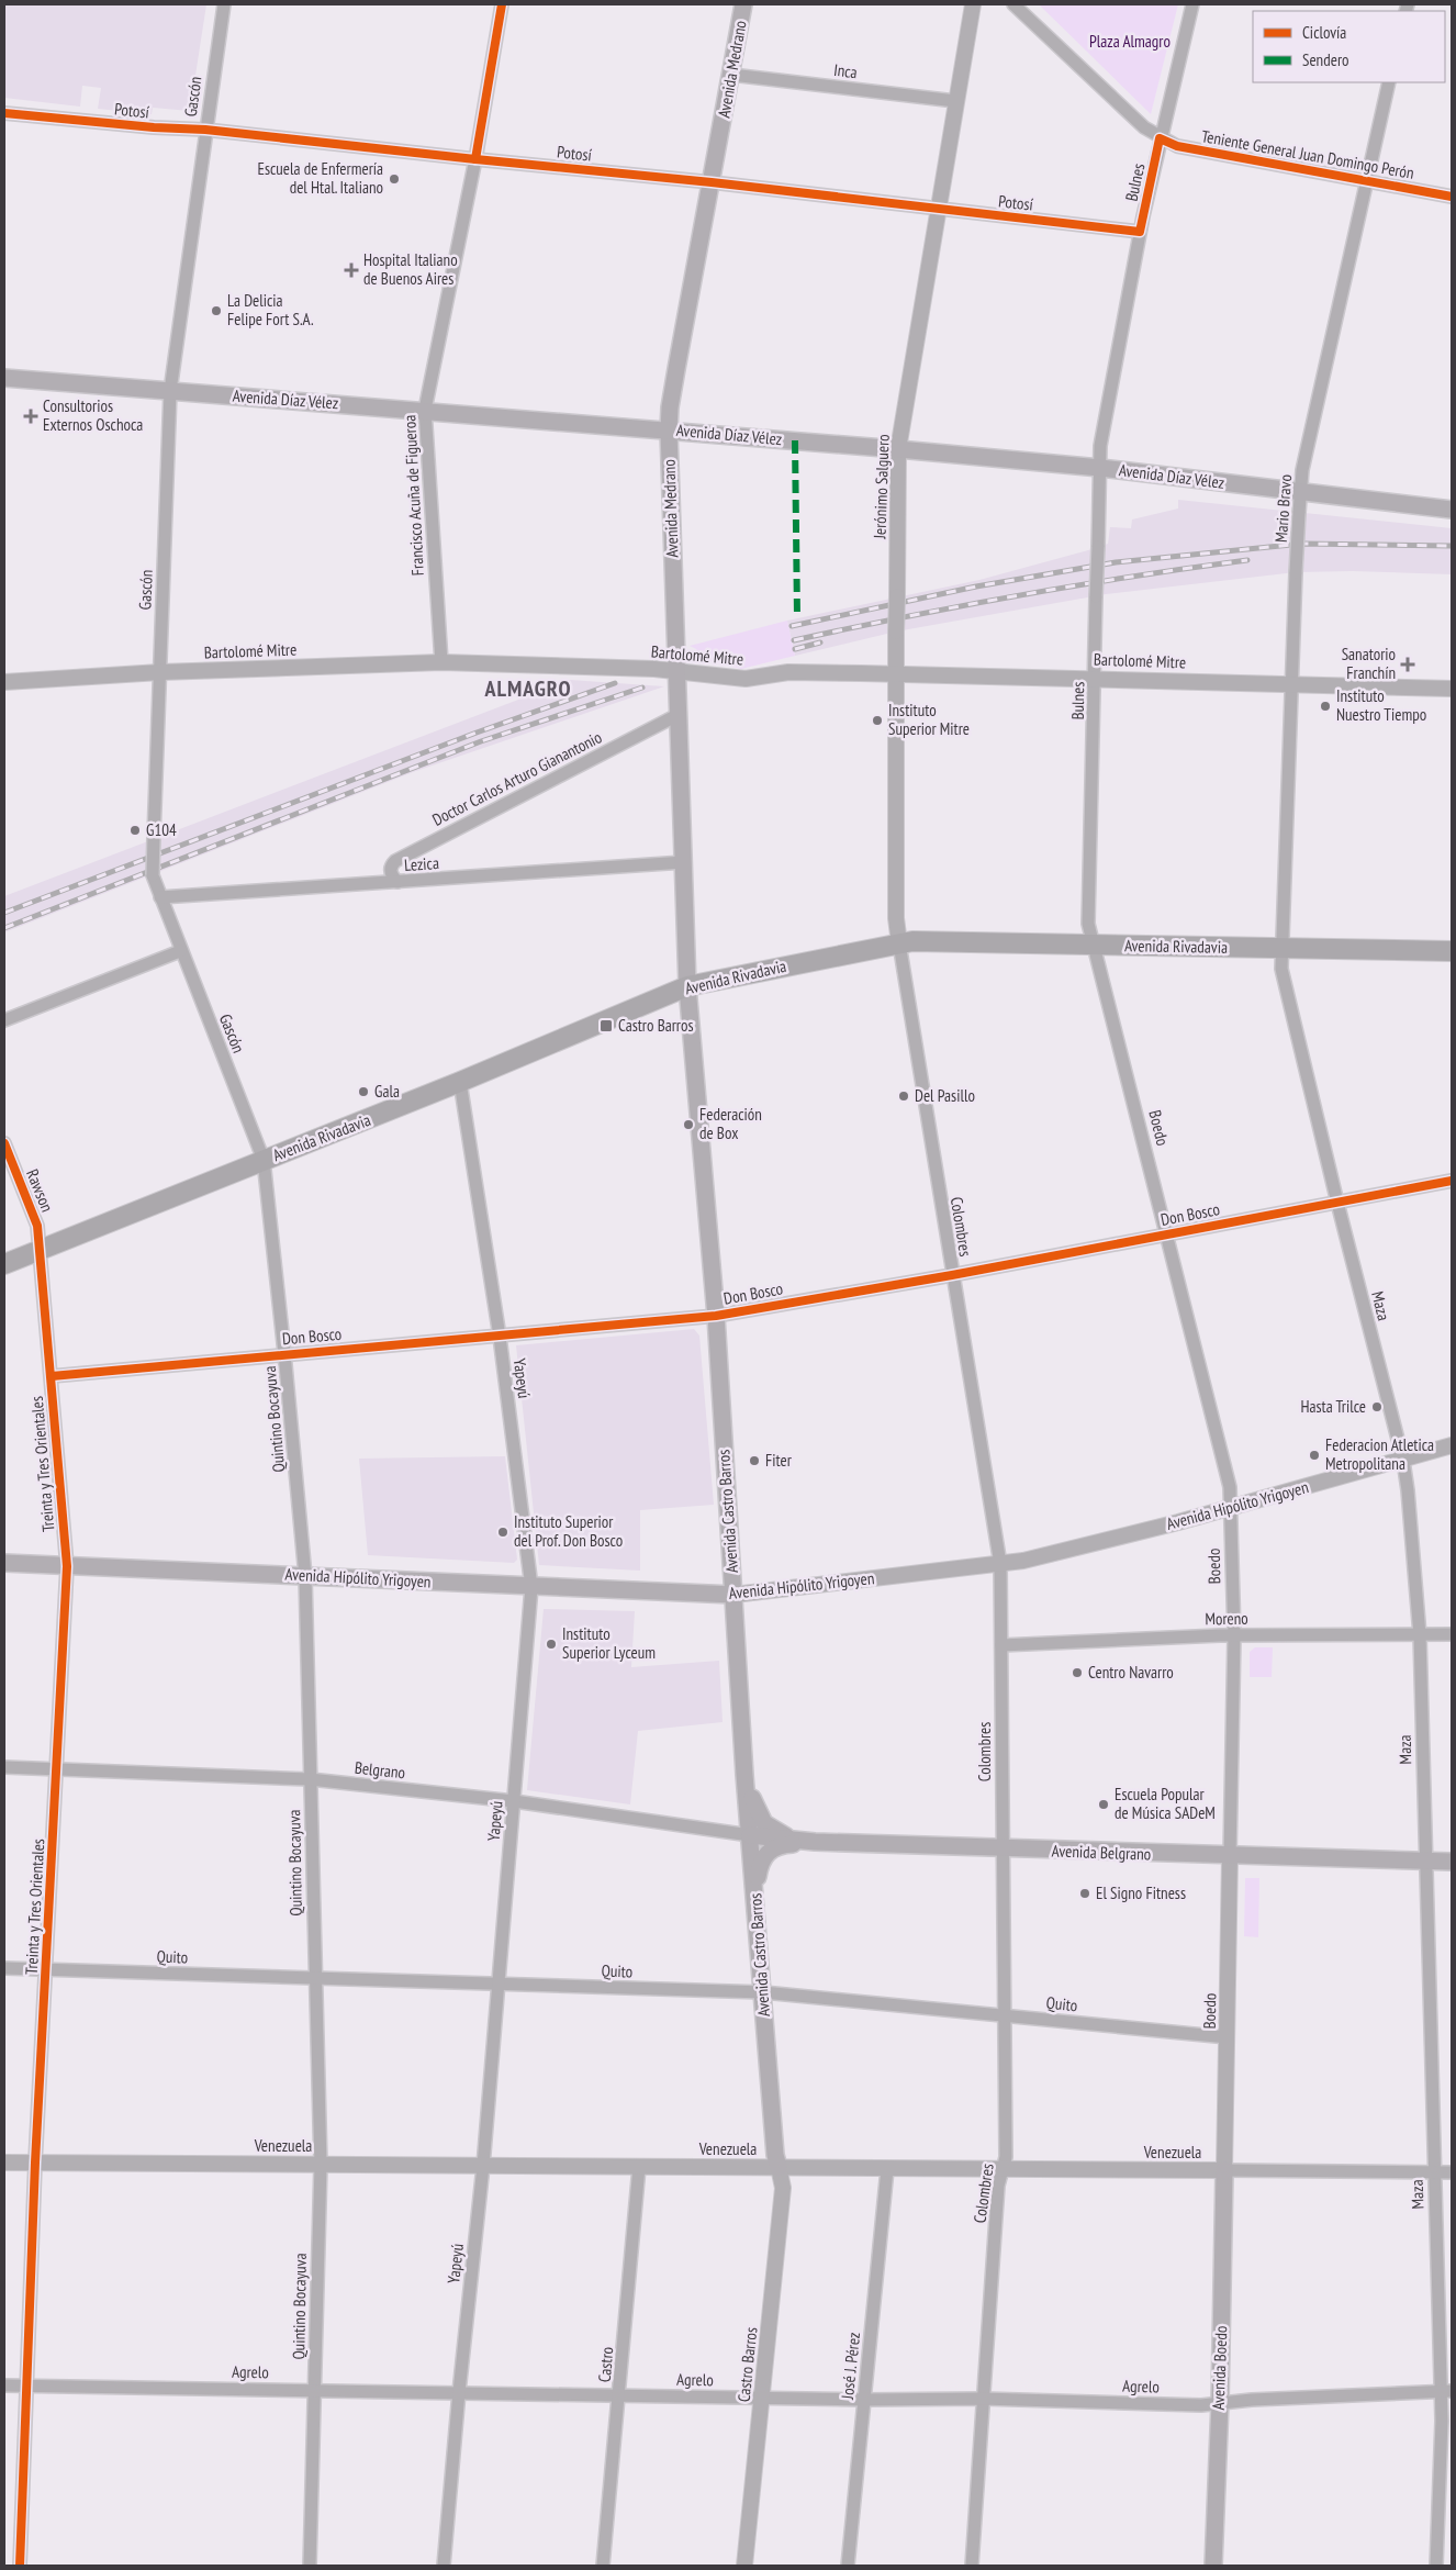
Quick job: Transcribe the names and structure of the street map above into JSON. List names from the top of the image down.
{
  "streets": {
    "main road": [
      "Avenida Medrano",
      "Avenida Díaz Vélez",
      "Avenida Rivadavia",
      "Avenida Hipólito Yrigoyen",
      "Avenida Castro Barros",
      "Avenida Belgrano",
      "Avenida Boedo"
    ],
    "street": [
      "Inca",
      "Gascón",
      "Potosí",
      "Teniente General Juan Domingo Perón",
      "Bulnes",
      "Jerónimo Salguero",
      "Francisco Acuña de Figueroa",
      "Mario Bravo",
      "Bartolomé Mitre",
      "Doctor Carlos Arturo Gianantonio",
      "Lezica",
      "Boedo",
      "Rawson",
      "Don Bosco",
      "Colombres",
      "Maza",
      "Yapeyú",
      "Quintino Bocayuva",
      "Treinta y Tres Orientales",
      "Moreno",
      "Belgrano",
      "Quito",
      "Venezuela",
      "Castro",
      "Castro Barros",
      "José J. Pérez",
      "Agrelo"
    ]
  },
  "crossings": [
    ["Avenida Medrano", "Inca"],
    ["Avenida Medrano", "Potosí"],
    ["Avenida Medrano", "Avenida Díaz Vélez"],
    ["Avenida Medrano", "Bartolomé Mitre"],
    ["Avenida Medrano", "Doctor Carlos Arturo Gianantonio"],
    ["Avenida Medrano", "Lezica"],
    ["Avenida Medrano", "Avenida Rivadavia"],
    ["Avenida Medrano", "Avenida Castro Barros"],
    ["Inca", "Jerónimo Salguero"],
    ["Gascón", "Potosí"],
    ["Gascón", "Avenida Díaz Vélez"],
    ["Gascón", "Bartolomé Mitre"],
    ["Gascón", "Lezica"],
    ["Gascón", "Avenida Rivadavia"],
    ["Gascón", "Quintino Bocayuva"],
    ["Potosí", "Bulnes"],
    ["Potosí", "Jerónimo Salguero"],
    ["Potosí", "Francisco Acuña de Figueroa"],
    ["Teniente General Juan Domingo Perón", "Bulnes"],
    ["Teniente General Juan Domingo Perón", "Mario Bravo"],
    ["Bulnes", "Avenida Díaz Vélez"],
    ["Bulnes", "Bartolomé Mitre"],
    ["Bulnes", "Avenida Rivadavia"],
    ["Bulnes", "Boedo"],
    ["Avenida Díaz Vélez", "Jerónimo Salguero"],
    ["Avenida Díaz Vélez", "Francisco Acuña de Figueroa"],
    ["Avenida Díaz Vélez", "Mario Bravo"],
    ["Jerónimo Salguero", "Bartolomé Mitre"],
    ["Jerónimo Salguero", "Avenida Rivadavia"],
    ["Jerónimo Salguero", "Colombres"],
    ["Francisco Acuña de Figueroa", "Bartolomé Mitre"],
    ["Mario Bravo", "Bartolomé Mitre"],
    ["Mario Bravo", "Avenida Rivadavia"],
    ["Mario Bravo", "Maza"],
    ["Doctor Carlos Arturo Gianantonio", "Lezica"],
    ["Avenida Rivadavia", "Boedo"],
    ["Avenida Rivadavia", "Rawson"],
    ["Avenida Rivadavia", "Colombres"],
    ["Avenida Rivadavia", "Maza"],
    ["Avenida Rivadavia", "Yapeyú"],
    ["Avenida Rivadavia", "Quintino Bocayuva"],
    ["Avenida Rivadavia", "Treinta y Tres Orientales"],
    ["Avenida Rivadavia", "Avenida Castro Barros"],
    ["Boedo", "Don Bosco"],
    ["Boedo", "Avenida Hipólito Yrigoyen"],
    ["Boedo", "Moreno"],
    ["Boedo", "Avenida Belgrano"],
    ["Boedo", "Quito"],
    ["Boedo", "Venezuela"],
    ["Boedo", "Avenida Boedo"],
    ["Rawson", "Treinta y Tres Orientales"],
    ["Don Bosco", "Colombres"],
    ["Don Bosco", "Maza"],
    ["Don Bosco", "Yapeyú"],
    ["Don Bosco", "Quintino Bocayuva"],
    ["Don Bosco", "Treinta y Tres Orientales"],
    ["Don Bosco", "Avenida Castro Barros"],
    ["Colombres", "Avenida Hipólito Yrigoyen"],
    ["Colombres", "Moreno"],
    ["Colombres", "Avenida Belgrano"],
    ["Colombres", "Quito"],
    ["Colombres", "Venezuela"],
    ["Colombres", "Agrelo"],
    ["Maza", "Avenida Hipólito Yrigoyen"],
    ["Maza", "Moreno"],
    ["Maza", "Avenida Belgrano"],
    ["Maza", "Venezuela"],
    ["Maza", "Agrelo"],
    ["Yapeyú", "Avenida Hipólito Yrigoyen"],
    ["Yapeyú", "Belgrano"],
    ["Yapeyú", "Quito"],
    ["Yapeyú", "Venezuela"],
    ["Yapeyú", "Agrelo"],
    ["Quintino Bocayuva", "Avenida Hipólito Yrigoyen"],
    ["Quintino Bocayuva", "Belgrano"],
    ["Quintino Bocayuva", "Quito"],
    ["Quintino Bocayuva", "Venezuela"],
    ["Quintino Bocayuva", "Agrelo"],
    ["Treinta y Tres Orientales", "Avenida Hipólito Yrigoyen"],
    ["Treinta y Tres Orientales", "Belgrano"],
    ["Treinta y Tres Orientales", "Quito"],
    ["Treinta y Tres Orientales", "Venezuela"],
    ["Treinta y Tres Orientales", "Agrelo"],
    ["Avenida Hipólito Yrigoyen", "Avenida Castro Barros"],
    ["Avenida Castro Barros", "Belgrano"],
    ["Avenida Castro Barros", "Avenida Belgrano"],
    ["Avenida Castro Barros", "Quito"],
    ["Avenida Castro Barros", "Venezuela"],
    ["Avenida Castro Barros", "Castro Barros"],
    ["Belgrano", "Avenida Belgrano"],
    ["Venezuela", "Castro"],
    ["Venezuela", "Castro Barros"],
    ["Venezuela", "José J. Pérez"],
    ["Venezuela", "Avenida Boedo"],
    ["Castro", "Agrelo"],
    ["Castro Barros", "Agrelo"],
    ["José J. Pérez", "Agrelo"],
    ["Avenida Boedo", "Agrelo"]
  ],
  "districts": ["ALMAGRO"],
  "parks": ["Plaza Almagro"],
  "places": {
    "other": [
      "Escuela de Enfermería del Htal. Italiano",
      "La Delicia Felipe Fort S.A.",
      "Instituto Nuestro Tiempo",
      "Instituto Superior Mitre",
      "G104",
      "Gala",
      "Del Pasillo",
      "Federación de Box",
      "Hasta Trilce",
      "Federacion Atletica Metropolitana",
      "Fiter",
      "Instituto Superior del Prof. Don Bosco",
      "Instituto Superior Lyceum",
      "Centro Navarro",
      "Escuela Popular de Música SADeM",
      "El Signo Fitness"
    ],
    "health": ["Hospital Italiano de Buenos Aires", "Consultorios Externos Oschoca", "Sanatorio Franchín"],
    "transit": ["Castro Barros"]
  },
  "legend": ["Ciclovía", "Sendero"]
}
